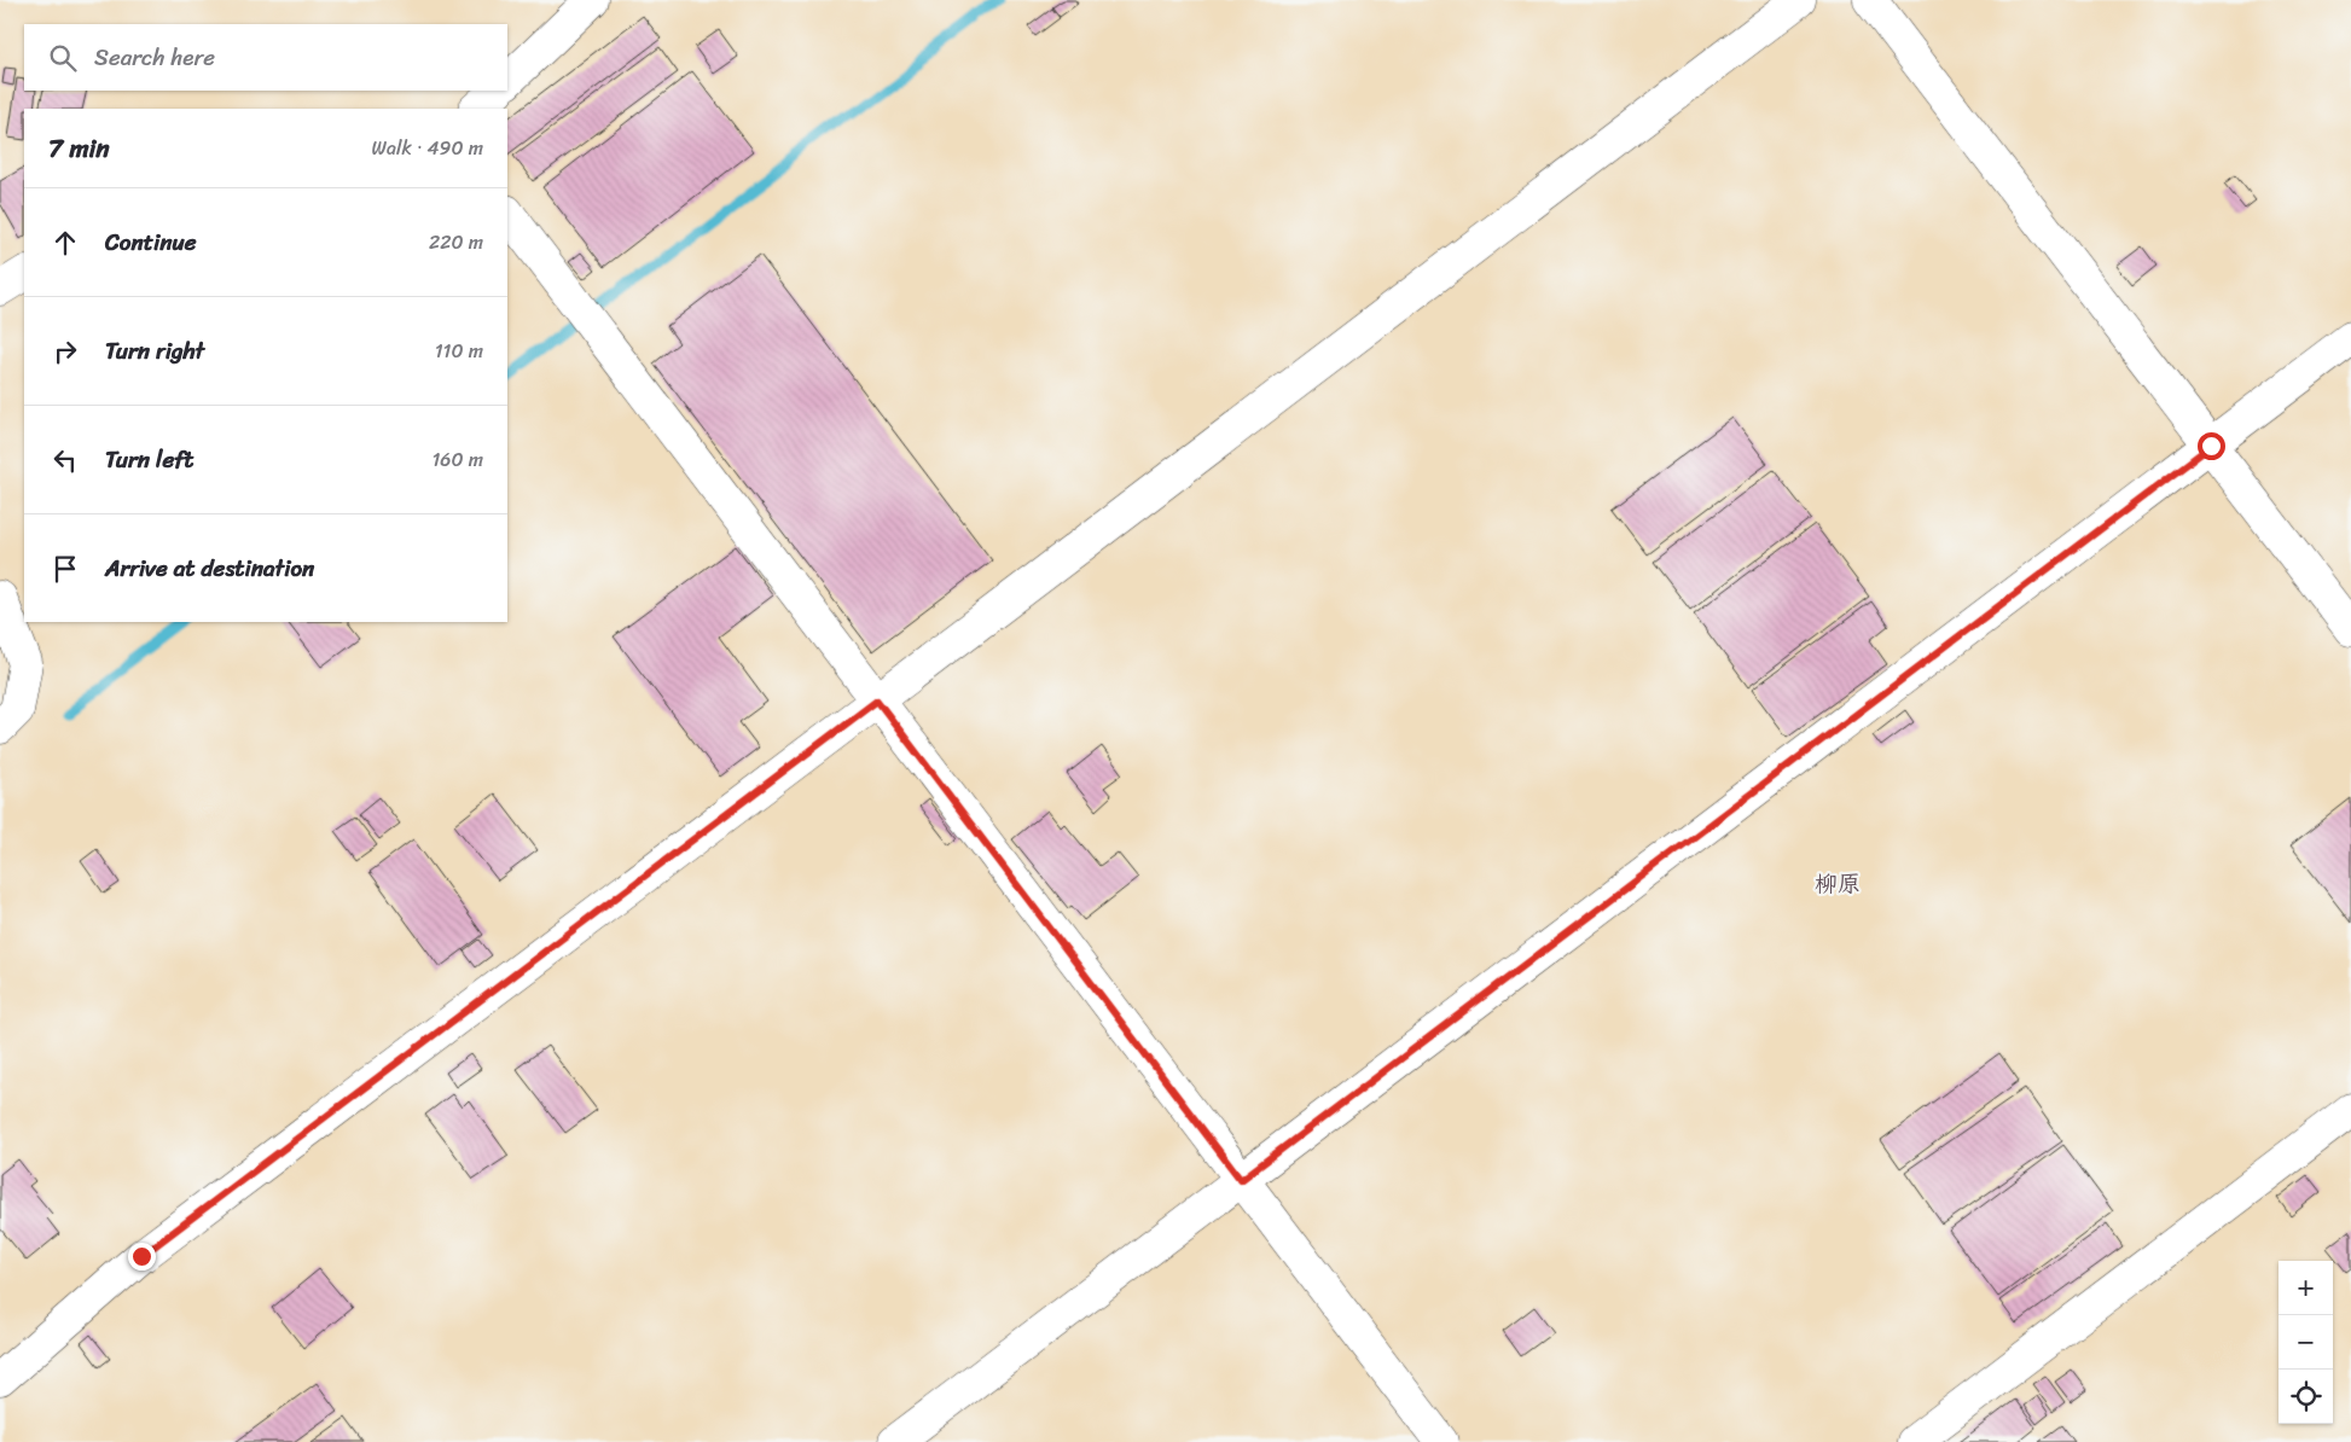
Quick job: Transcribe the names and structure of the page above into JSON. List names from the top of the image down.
{
  "districts": ["柳原"],
  "page": {
    "search": "Search here",
    "heading": ["7 min", "Walk · 490 m"],
    "list": [
      ["Continue", "220 m"],
      ["Turn right", "110 m"],
      ["Turn left", "160 m"],
      "Arrive at destination"
    ],
    "map_buttons": ["+", "−"]
  }
}
